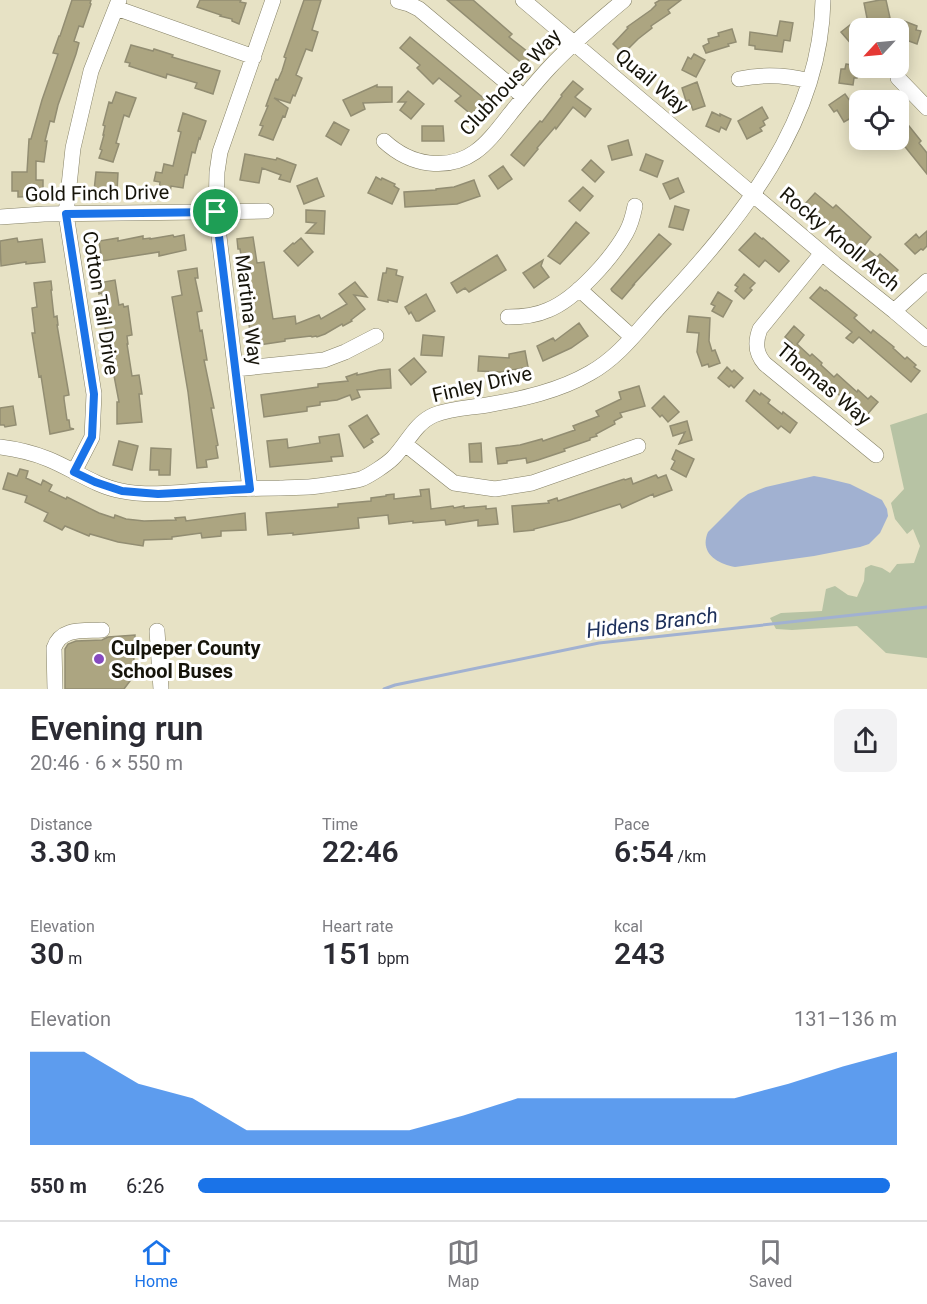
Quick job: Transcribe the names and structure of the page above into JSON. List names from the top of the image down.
{
  "streets": {
    "street": [
      "Quail Way",
      "Clubhouse Way",
      "Gold Finch Drive",
      "Rocky Knoll Arch",
      "Cotton Tail Drive",
      "Martina Way",
      "Finley Drive",
      "Thomas Way"
    ]
  },
  "crossings": [
    ["Quail Way", "Clubhouse Way"],
    ["Quail Way", "Rocky Knoll Arch"],
    ["Quail Way", "Finley Drive"],
    ["Gold Finch Drive", "Cotton Tail Drive"],
    ["Gold Finch Drive", "Martina Way"],
    ["Rocky Knoll Arch", "Finley Drive"],
    ["Rocky Knoll Arch", "Thomas Way"],
    ["Cotton Tail Drive", "Finley Drive"],
    ["Martina Way", "Finley Drive"]
  ],
  "water": ["Hidens Branch"],
  "places": ["Culpeper County School Buses"],
  "north": "bottom left",
  "page": {
    "heading": ["Evening run", "20:46 · 6 × 550 m"],
    "stats": [
      ["Distance", "3.30 km"],
      ["Time", "22:46"],
      ["Pace", "6:54 /km"],
      ["Elevation", "30 m"],
      ["Heart rate", "151 bpm"],
      ["kcal", "243"]
    ],
    "chart": ["Elevation", "131–136 m"],
    "list": [
      {
        "name": "550 m",
        "note": "6:26"
      }
    ],
    "tabs": ["Home", "Map", "Saved"]
  }
}
